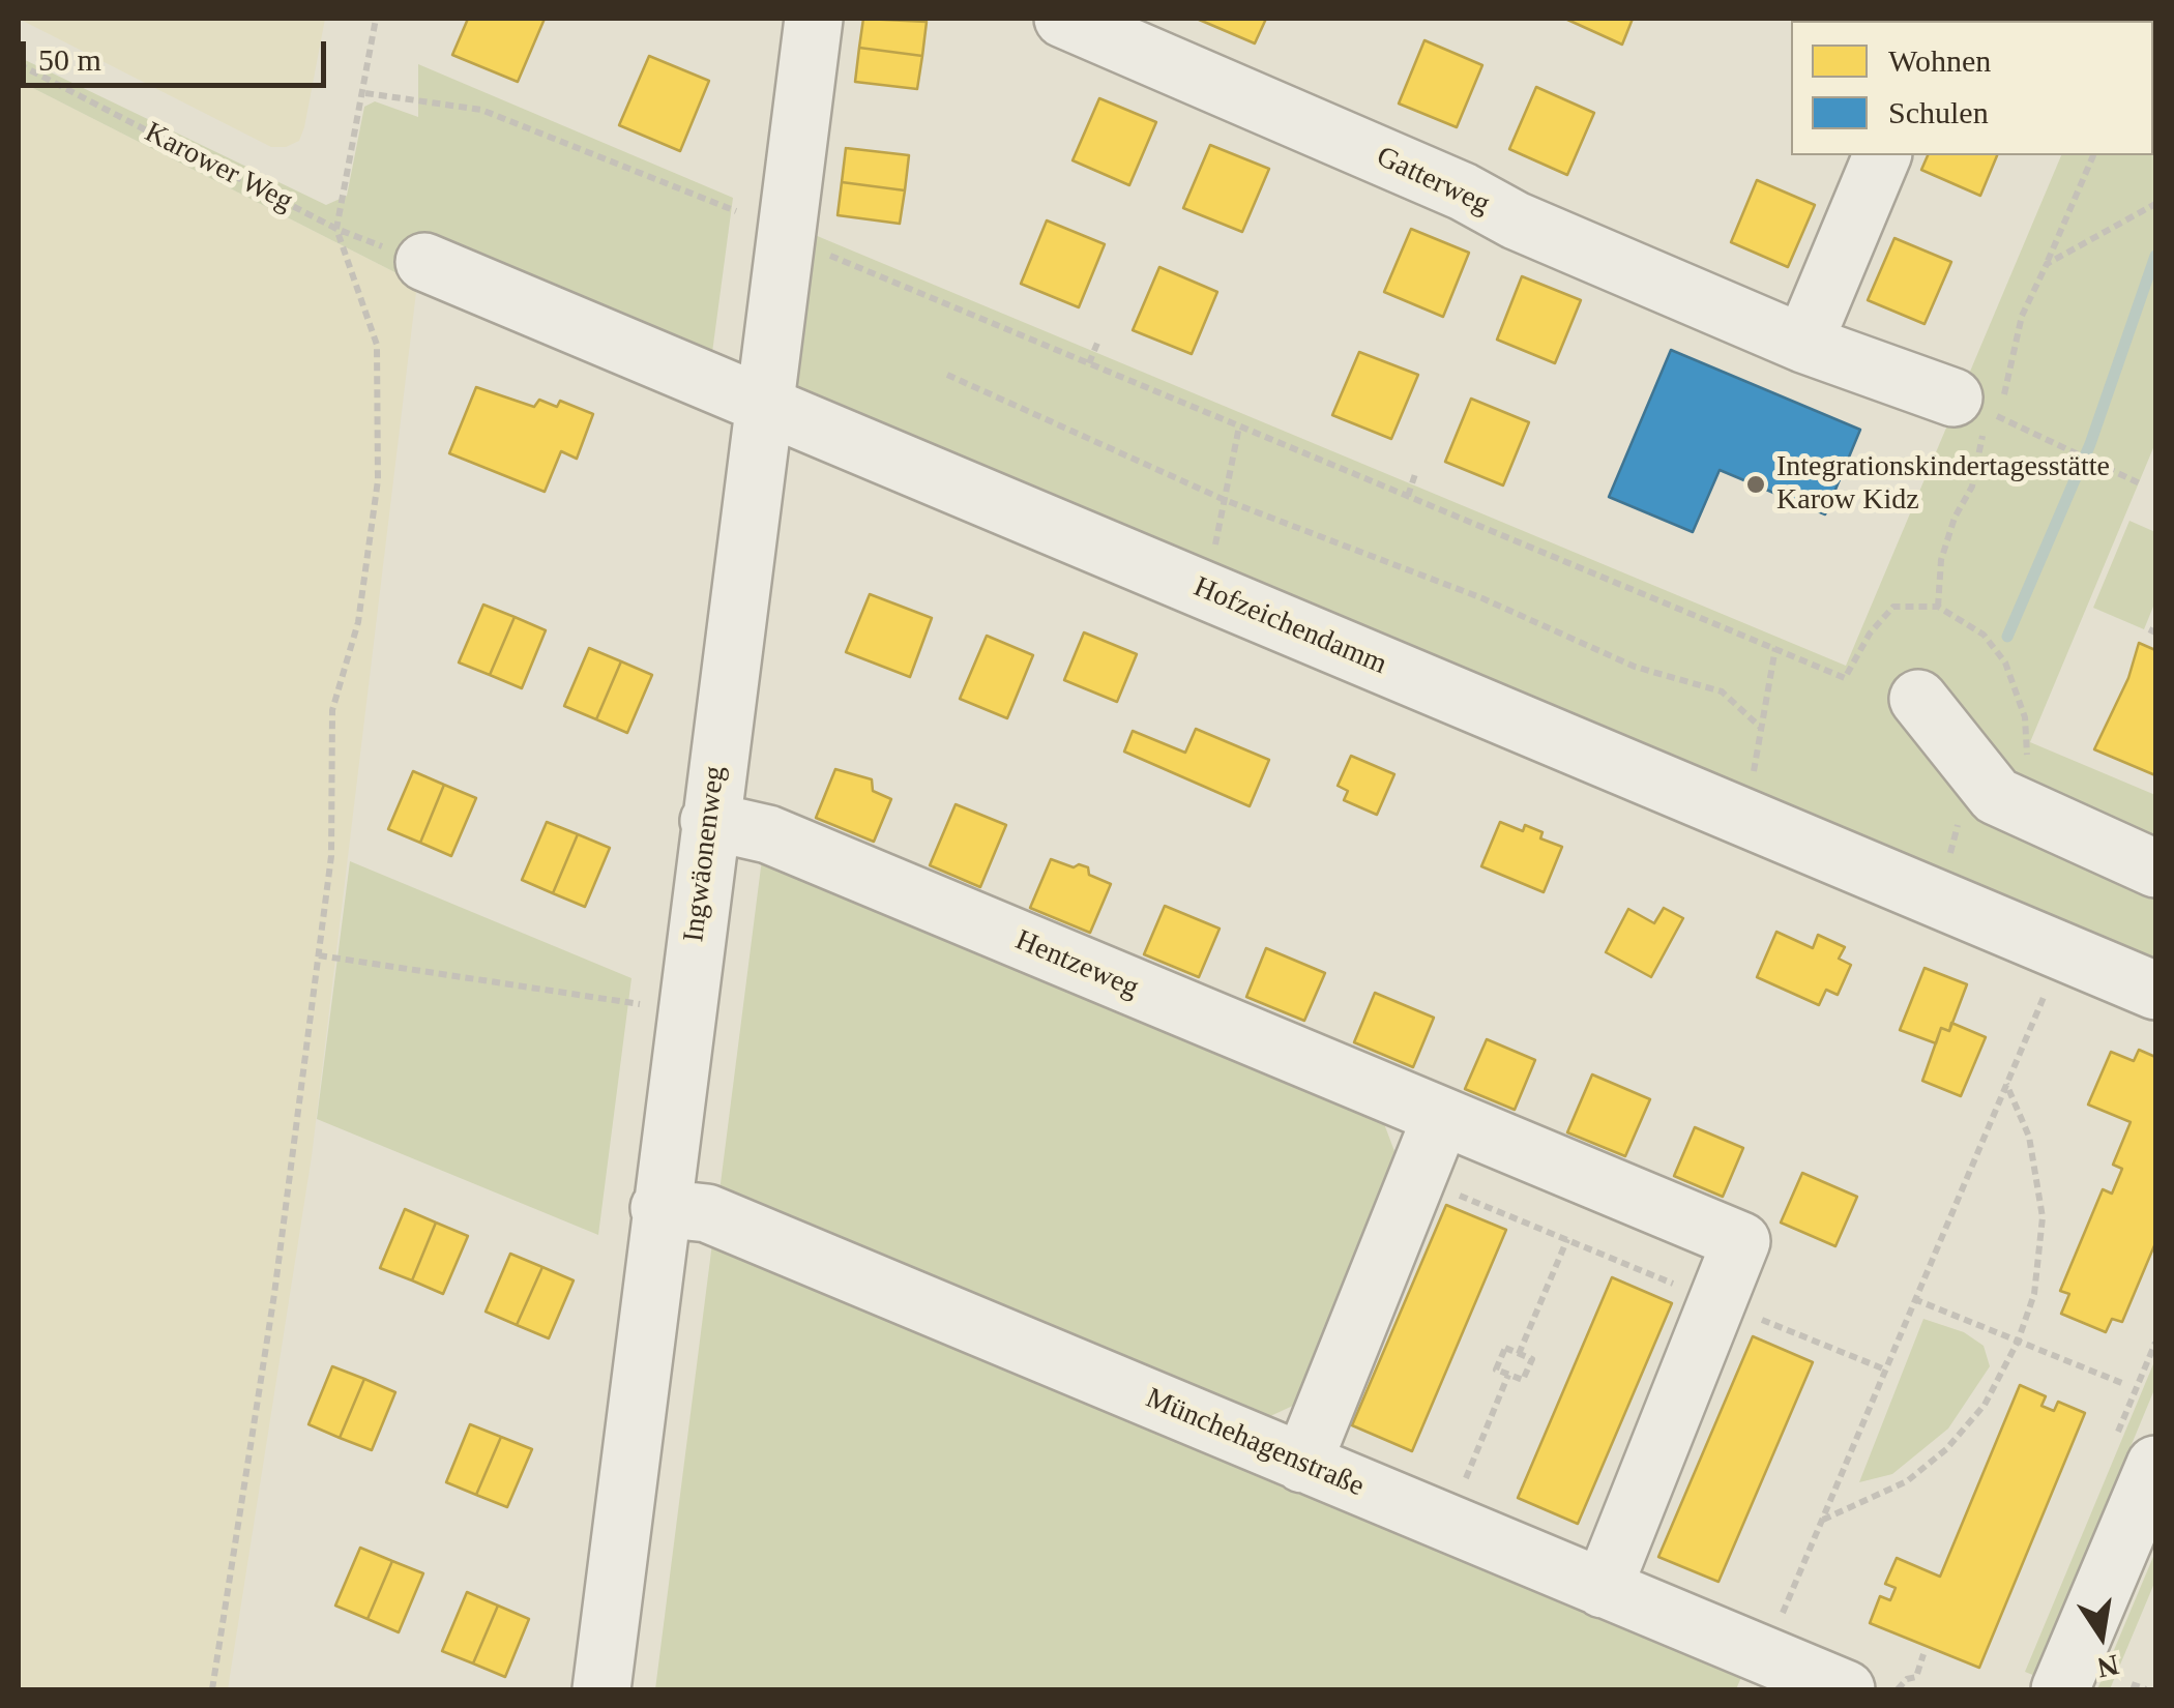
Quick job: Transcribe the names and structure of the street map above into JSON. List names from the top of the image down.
{
  "streets": {
    "street": [
      "Gatterweg",
      "Hofzeichendamm",
      "Ingwäonenweg",
      "Hentzeweg",
      "Münchehagenstraße"
    ],
    "path": ["Karower Weg"]
  },
  "crossings": [
    ["Karower Weg", "Hofzeichendamm"],
    ["Hofzeichendamm", "Ingwäonenweg"],
    ["Ingwäonenweg", "Hentzeweg"],
    ["Ingwäonenweg", "Münchehagenstraße"],
    ["Hentzeweg", "Münchehagenstraße"]
  ],
  "places": ["Integrationskindertagesstätte Karow Kidz"],
  "legend": ["Wohnen", "Schulen"],
  "scale_bar": "50 m",
  "north": "bottom"
}
